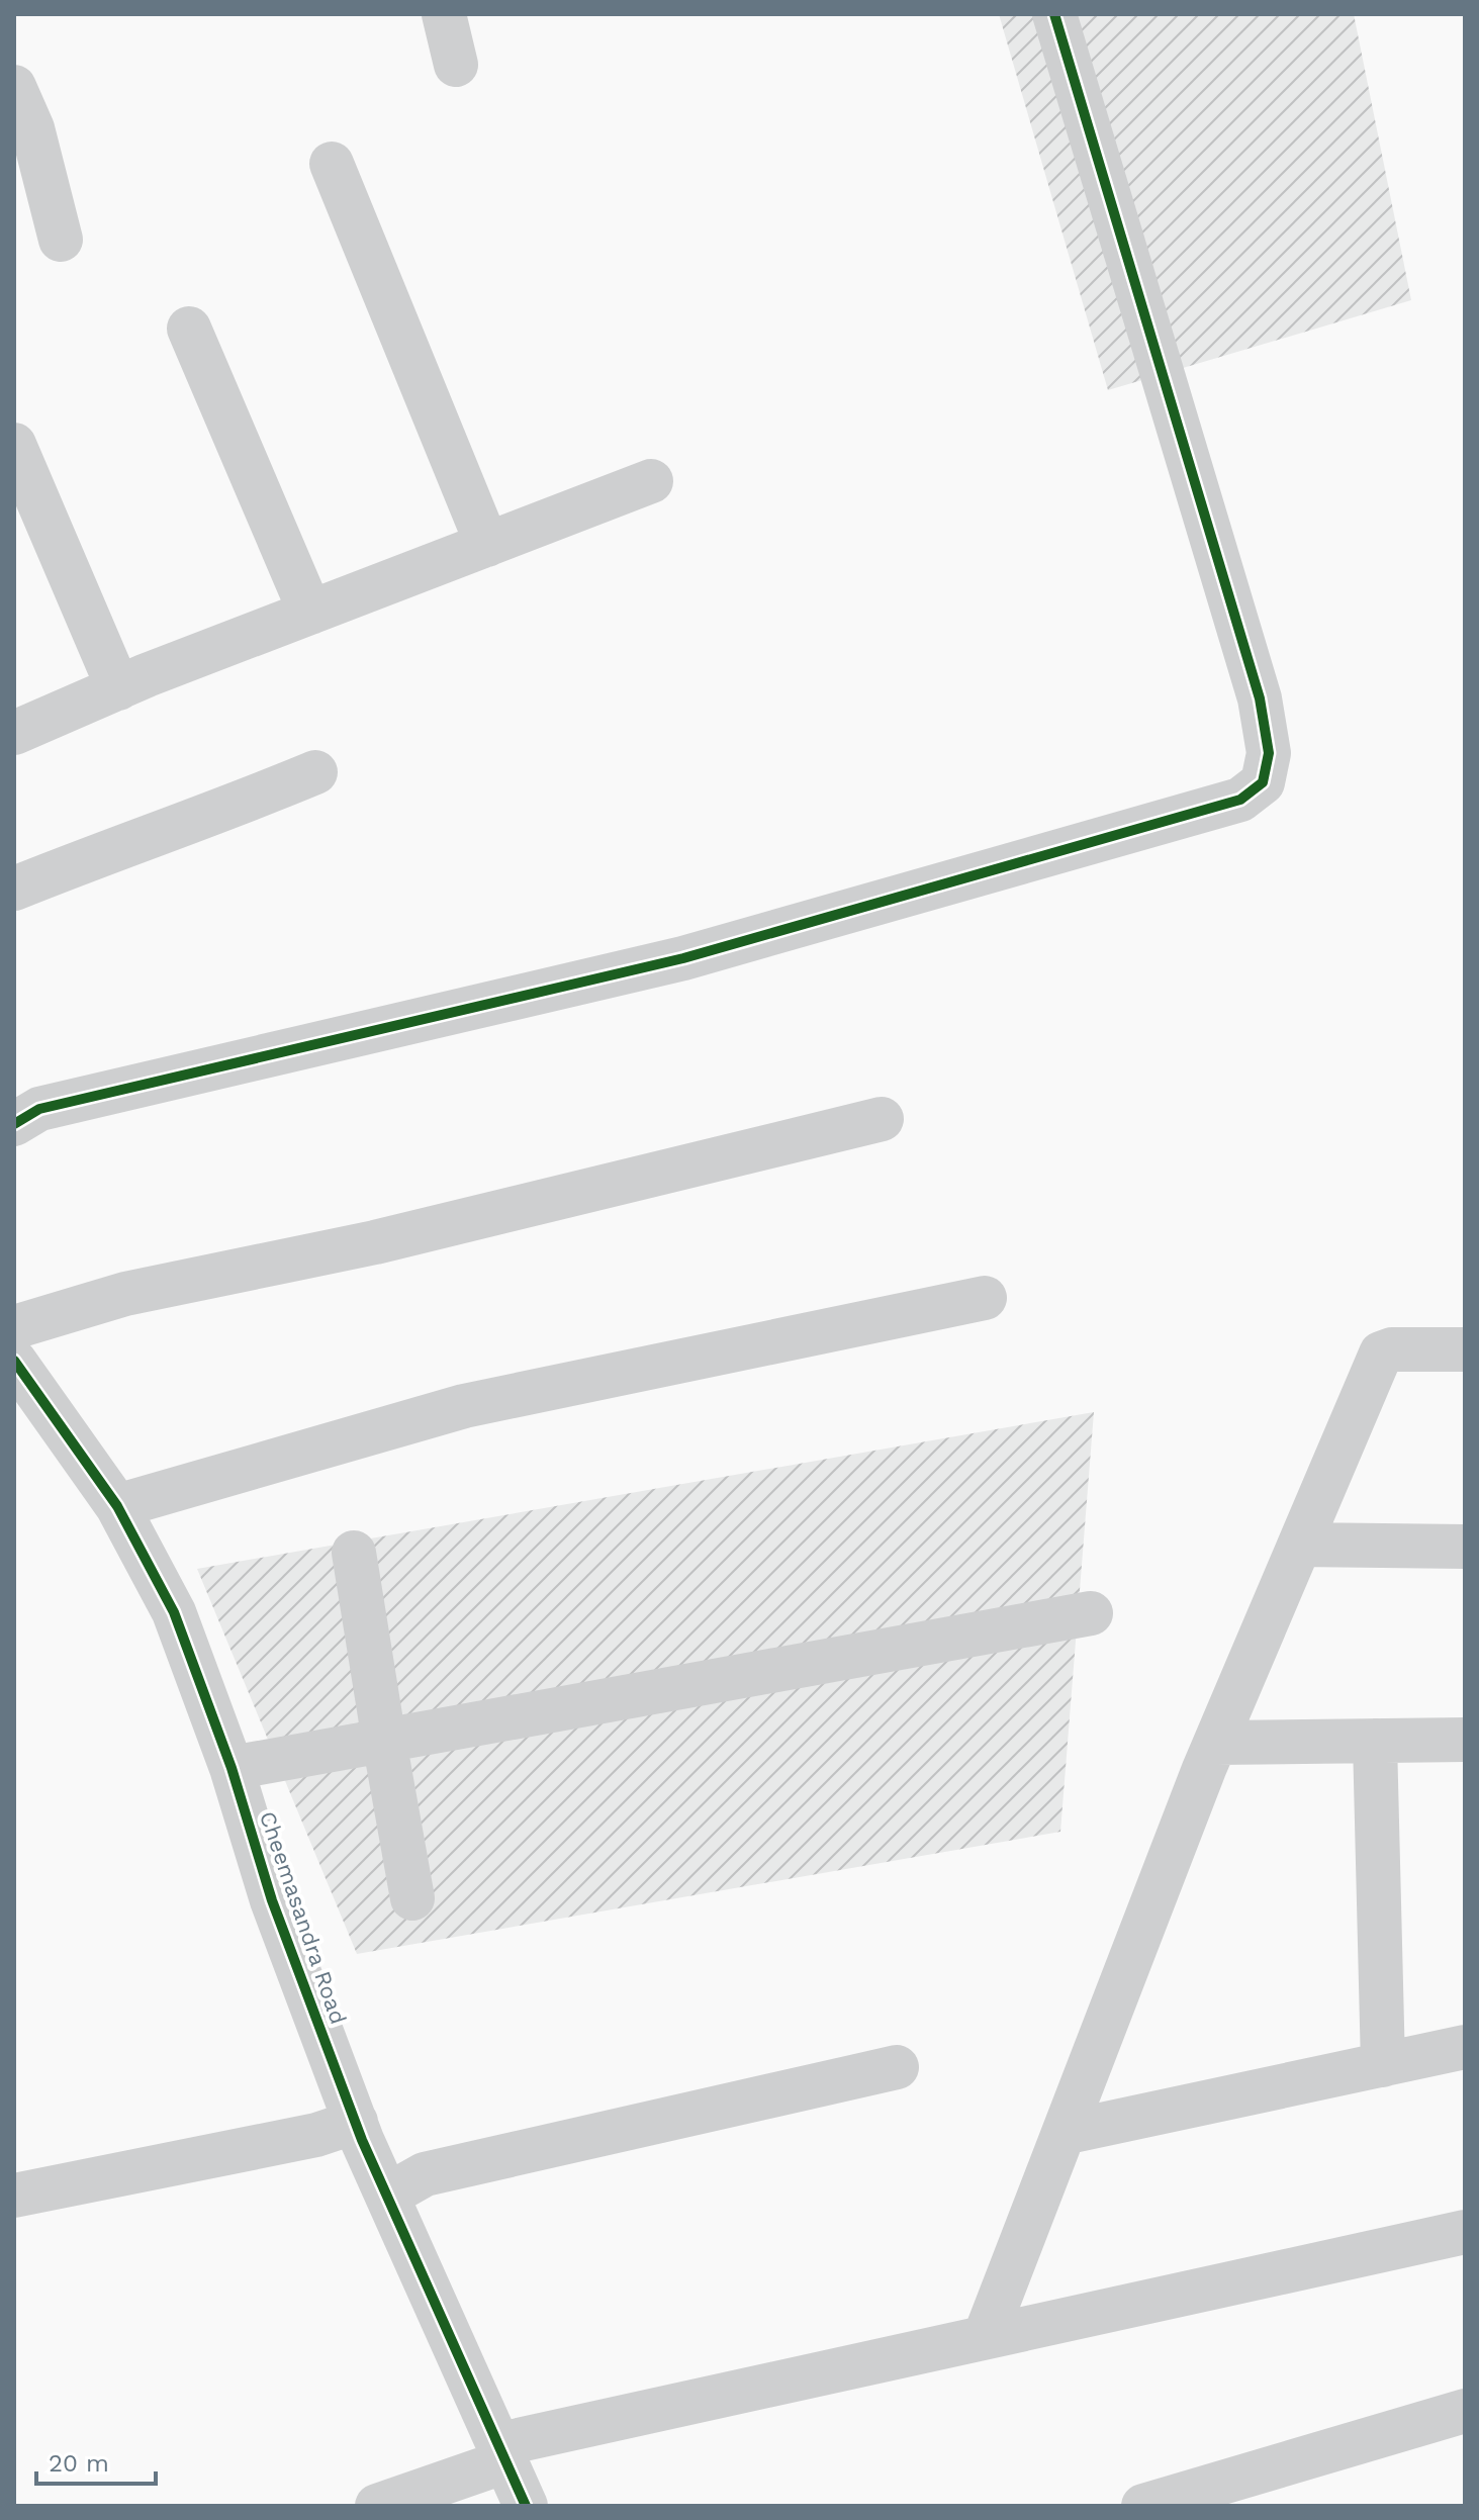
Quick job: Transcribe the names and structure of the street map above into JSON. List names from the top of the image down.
{
  "streets": {
    "street": ["Cheemasandra Road"]
  },
  "scale_bar": "20 m"
}
